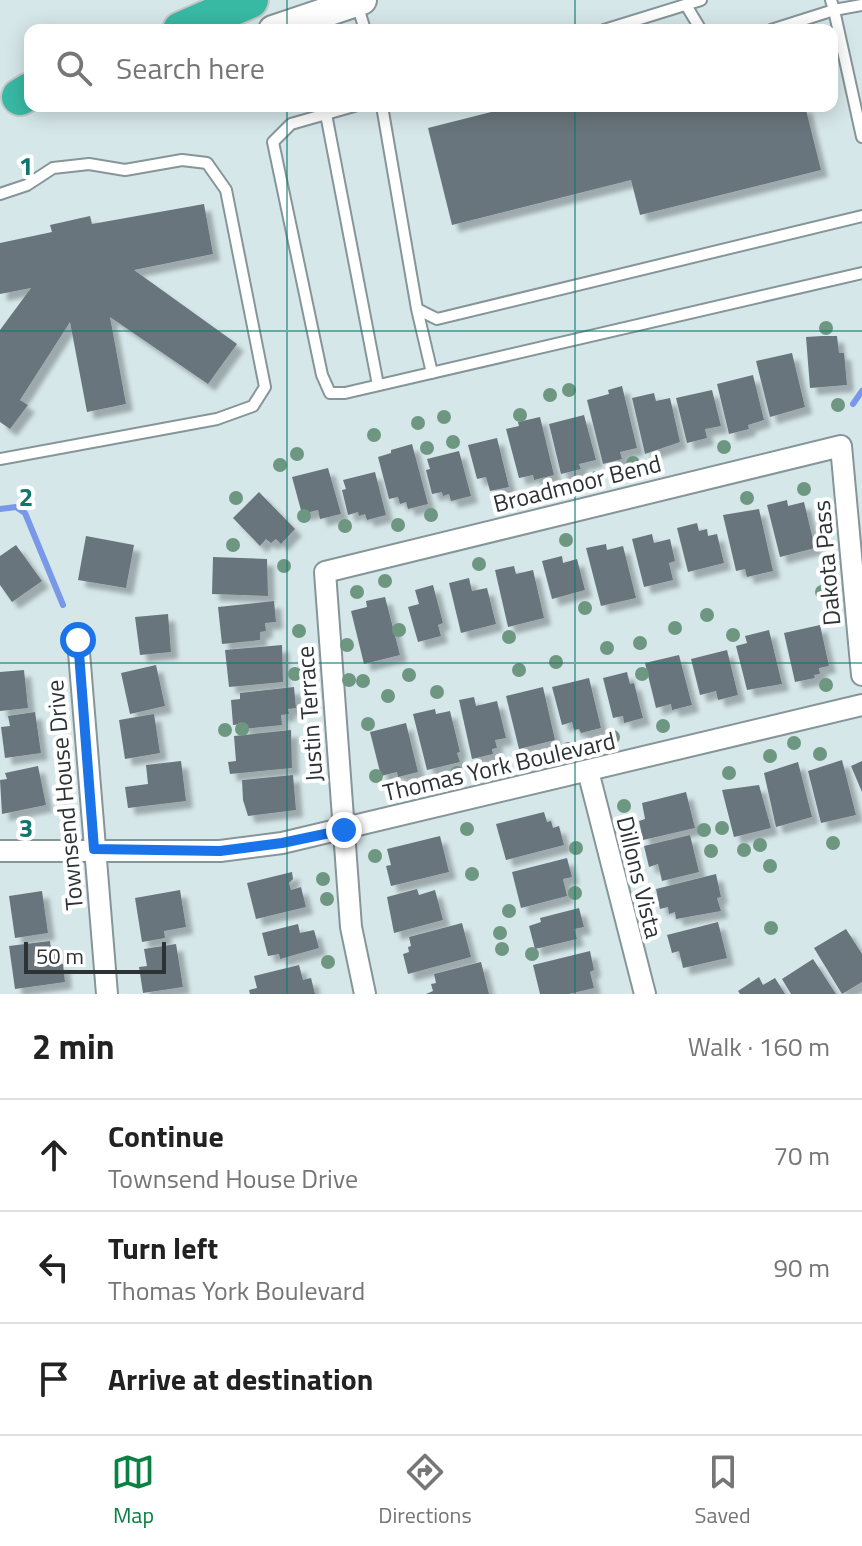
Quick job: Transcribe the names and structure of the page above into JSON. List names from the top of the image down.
{
  "streets": {
    "street": [
      "Broadmoor Bend",
      "Dakota Pass",
      "Justin Terrace",
      "Thomas York Boulevard",
      "Townsend House Drive",
      "Dillons Vista"
    ]
  },
  "crossings": [
    ["Broadmoor Bend", "Dakota Pass"],
    ["Broadmoor Bend", "Justin Terrace"],
    ["Justin Terrace", "Thomas York Boulevard"],
    ["Thomas York Boulevard", "Townsend House Drive"],
    ["Thomas York Boulevard", "Dillons Vista"]
  ],
  "scale_bar": "50 m",
  "page": {
    "search": "Search here",
    "scale": "50 m",
    "heading": ["2 min", "Walk · 160 m"],
    "list": [
      ["Continue", "Townsend House Drive", "70 m"],
      ["Turn left", "Thomas York Boulevard", "90 m"],
      "Arrive at destination"
    ],
    "nav": ["Map", "Directions", "Saved"]
  },
  "grid": {
    "rows": ["1", "2", "3"]
  }
}
